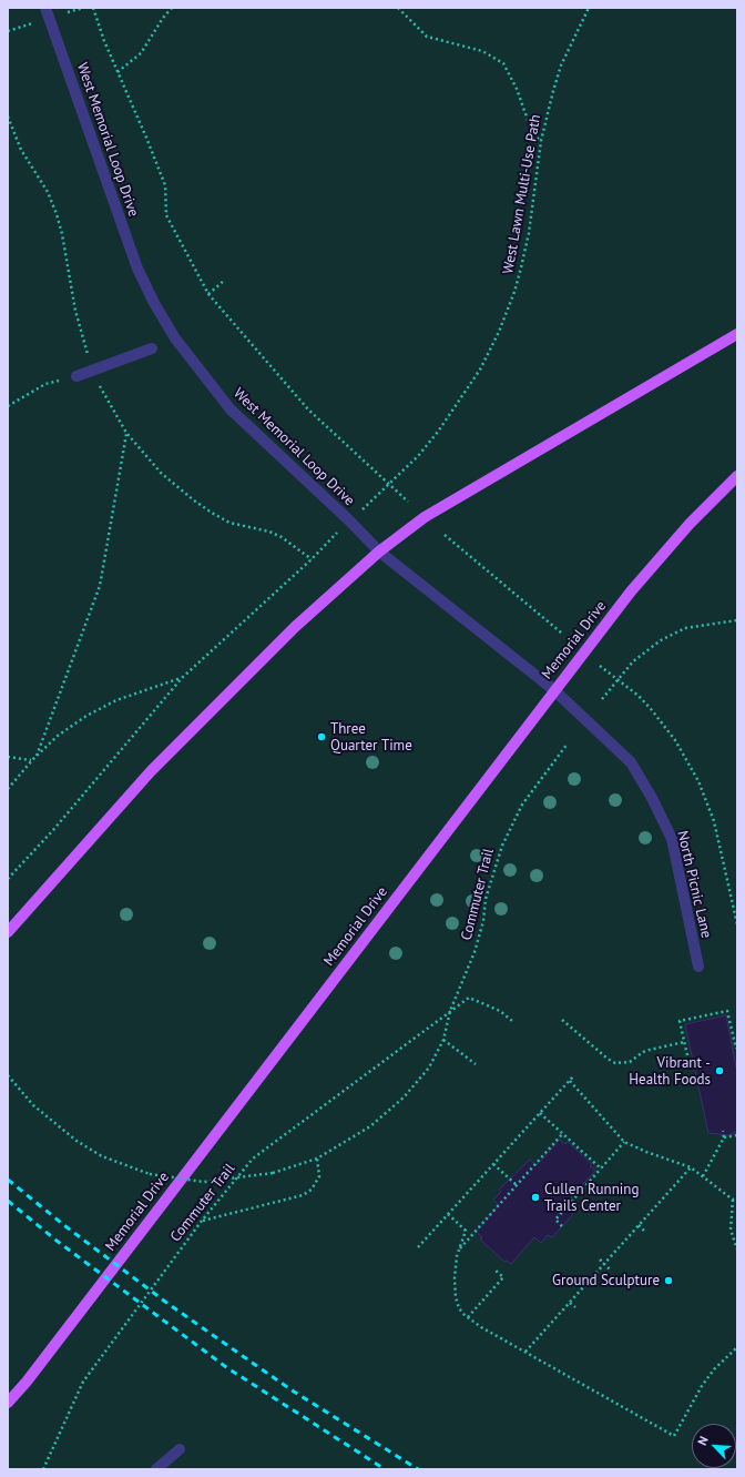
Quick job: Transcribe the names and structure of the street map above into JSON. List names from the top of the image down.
{
  "streets": {
    "main road": ["Memorial Drive"],
    "street": ["West Memorial Loop Drive", "North Picnic Lane"],
    "path": ["West Lawn Multi-Use Path", "Commuter Trail"]
  },
  "crossings": [
    ["West Memorial Loop Drive", "Memorial Drive"],
    ["West Memorial Loop Drive", "North Picnic Lane"],
    ["Memorial Drive", "North Picnic Lane"]
  ],
  "places": [
    "Three Quarter Time",
    "Vibrant - Health Foods",
    "Cullen Running Trails Center",
    "Ground Sculpture"
  ],
  "north": "top left"
}
